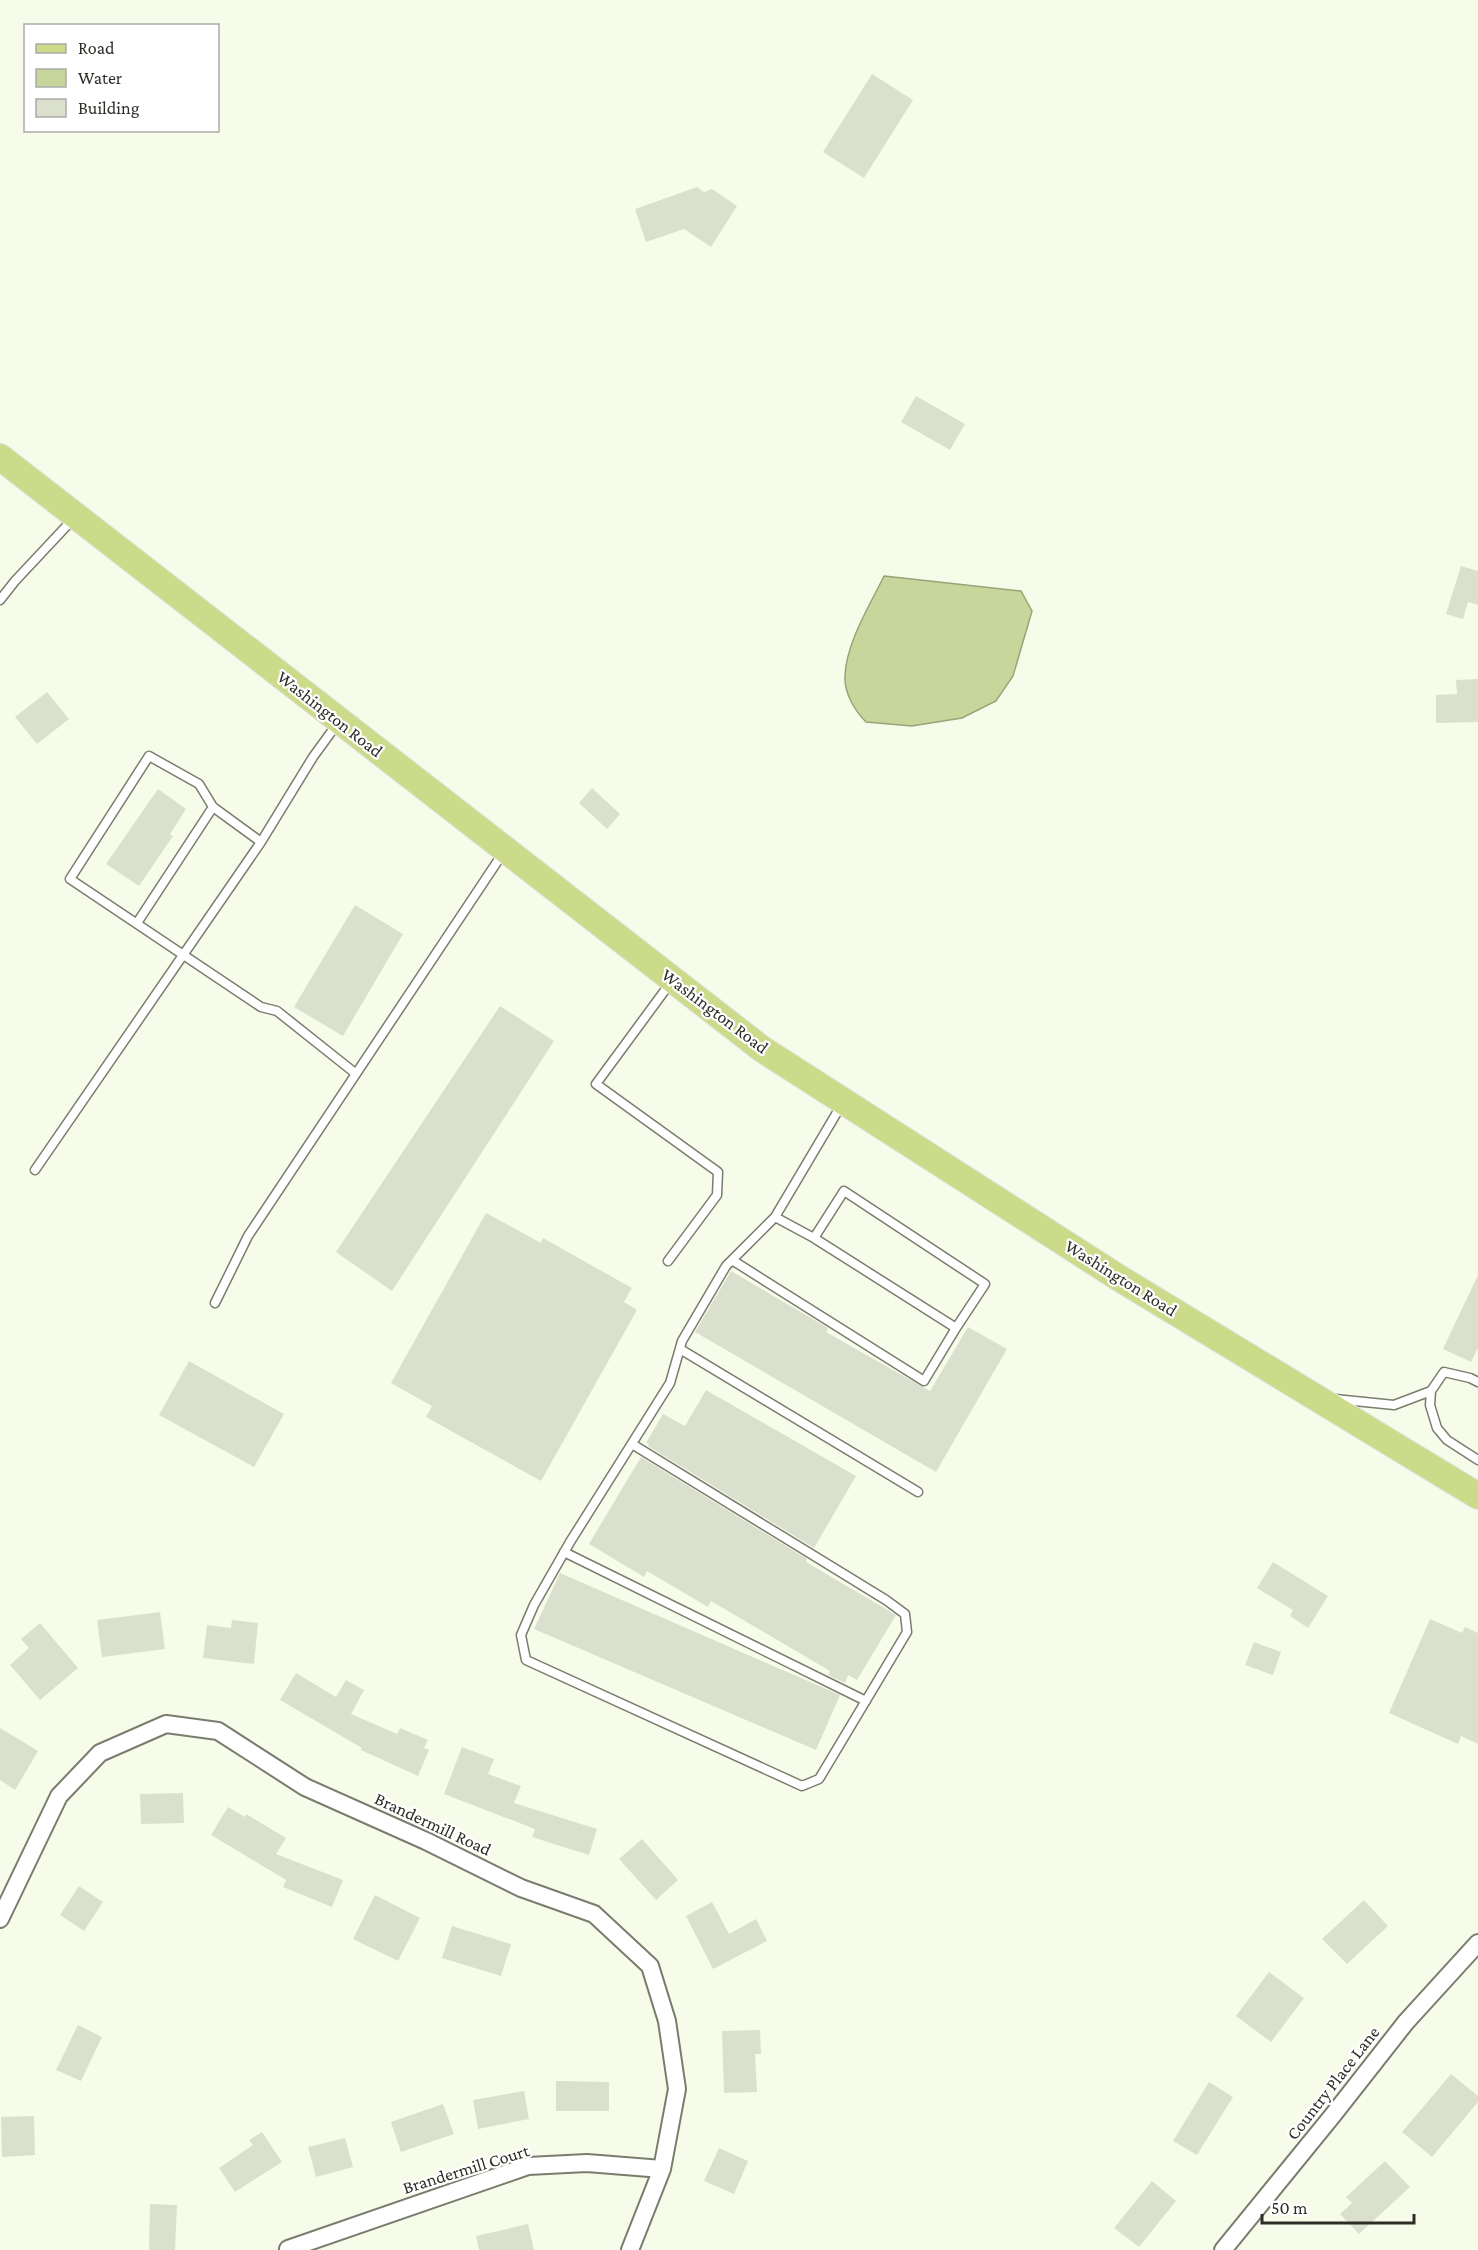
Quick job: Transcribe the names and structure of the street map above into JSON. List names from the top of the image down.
{
  "streets": {
    "main road": ["Washington Road"],
    "street": ["Brandermill Road", "Country Place Lane", "Brandermill Court"]
  },
  "crossings": [
    ["Brandermill Road", "Brandermill Court"]
  ],
  "legend": ["Road", "Water", "Building"],
  "scale_bar": "50 m"
}
